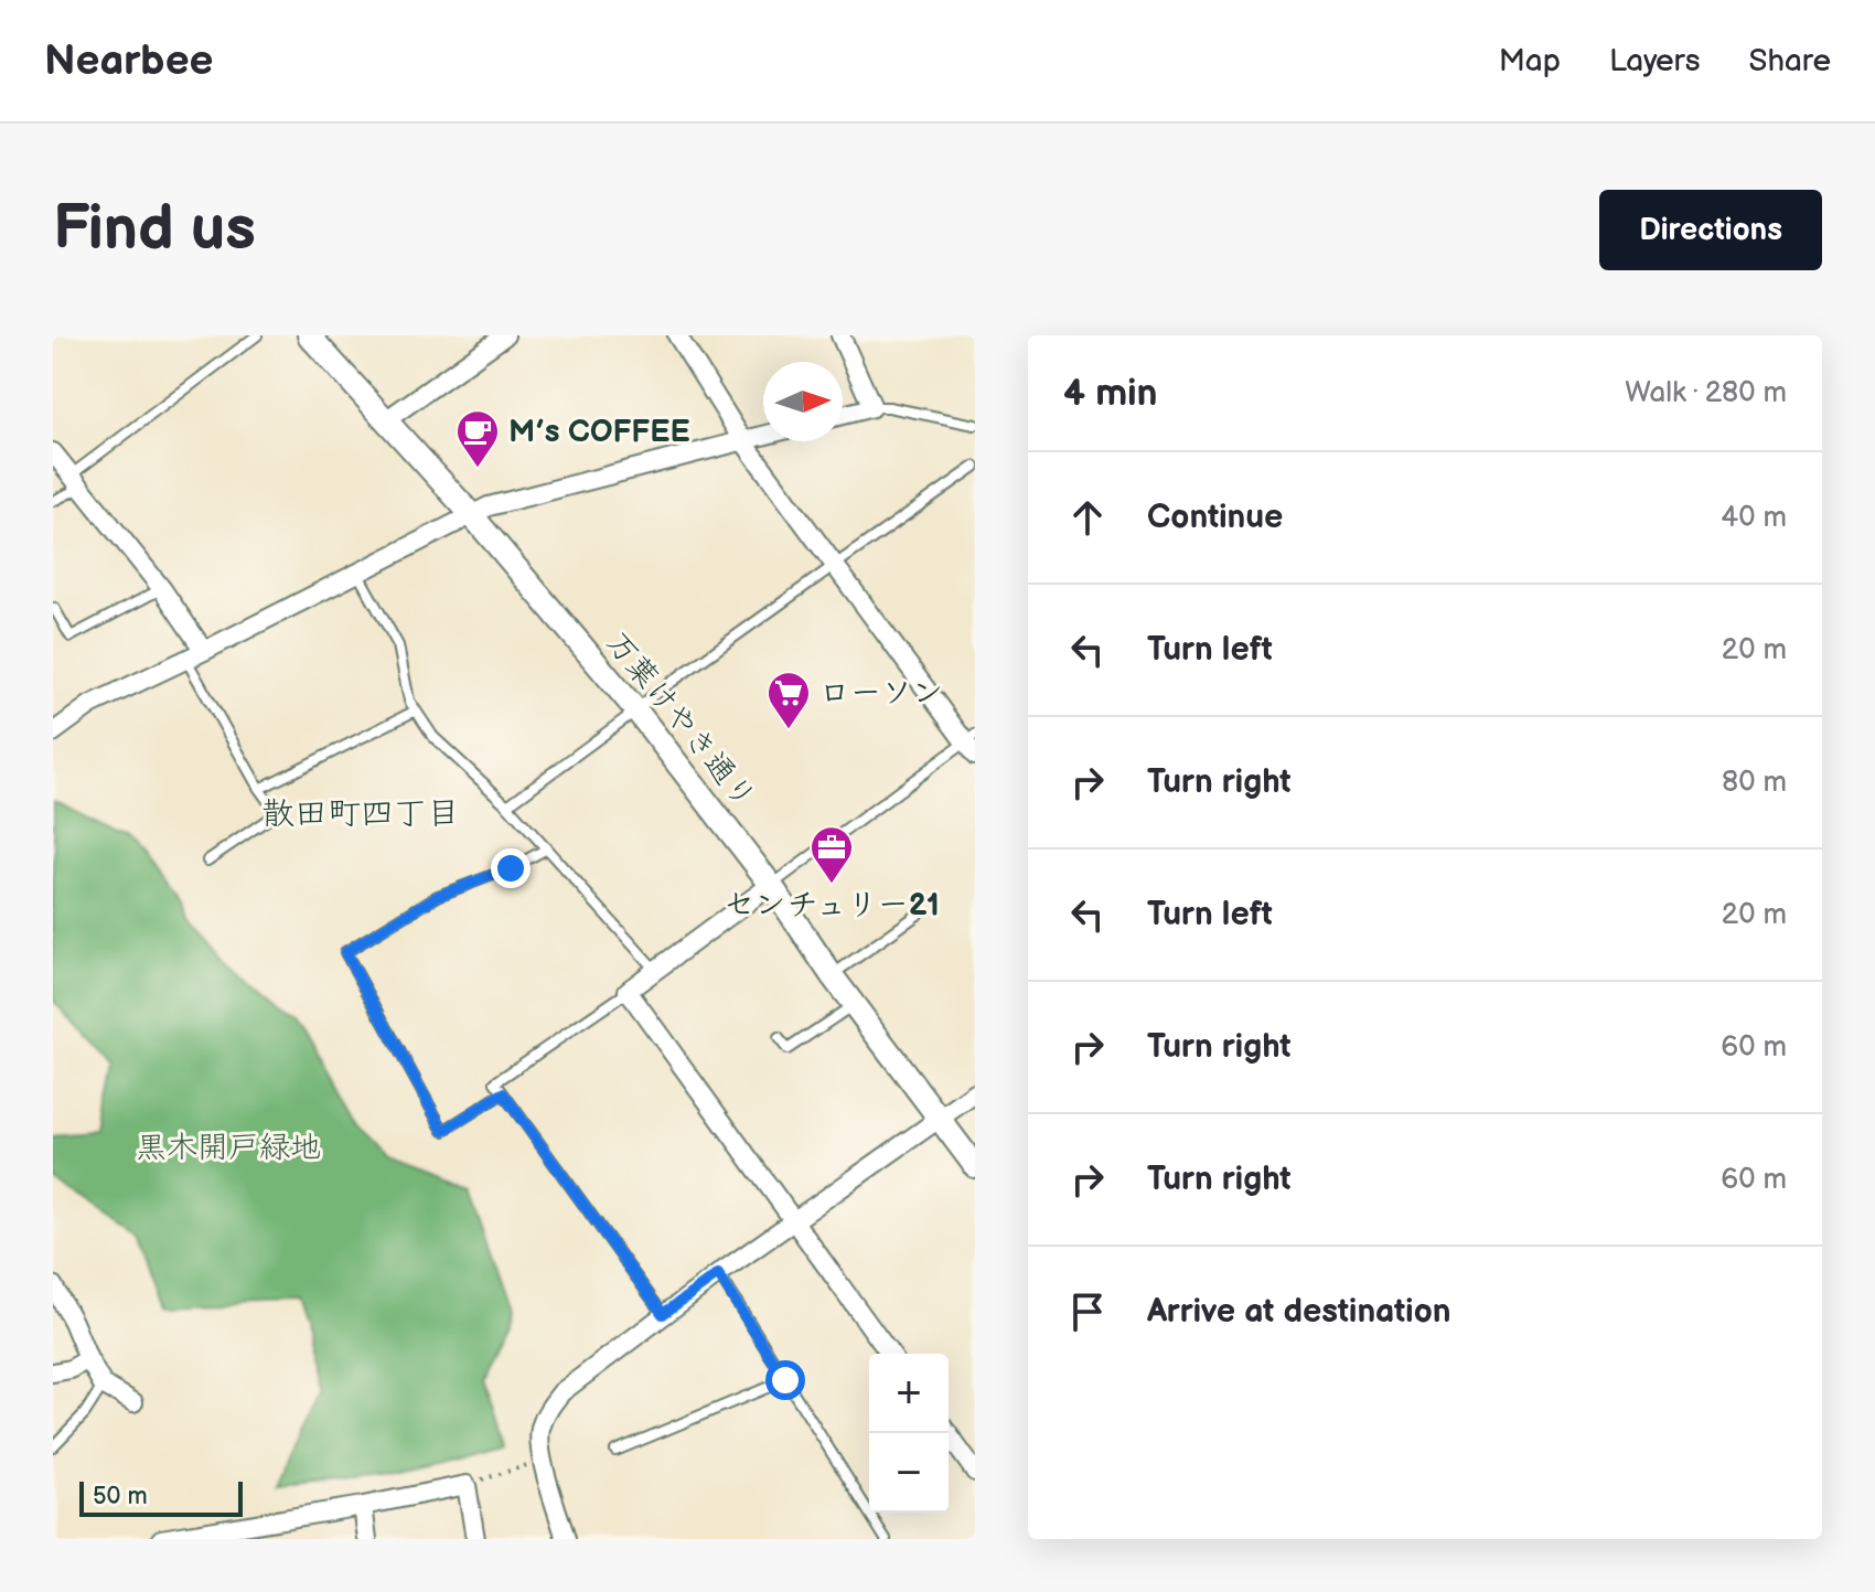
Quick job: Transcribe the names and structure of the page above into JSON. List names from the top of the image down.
{
  "streets": {
    "street": ["万葉けやき通り"]
  },
  "districts": ["散田町四丁目"],
  "parks": ["黒木開戸緑地"],
  "places": {
    "cafe": ["M’s COFFEE"],
    "supermarket": ["ローソン"],
    "office": ["センチュリー21"]
  },
  "scale_bar": "50 m",
  "north": "right",
  "page": {
    "header": "Nearbee",
    "nav": ["Map", "Layers", "Share"],
    "buttons": "Directions",
    "title": "Find us",
    "heading": ["4 min", "Walk · 280 m"],
    "list": [
      ["Continue", "40 m"],
      ["Turn left", "20 m"],
      ["Turn right", "80 m"],
      ["Turn left", "20 m"],
      ["Turn right", "60 m"],
      ["Turn right", "60 m"],
      "Arrive at destination"
    ],
    "map_buttons": ["+", "−"],
    "scale": "50 m"
  }
}
